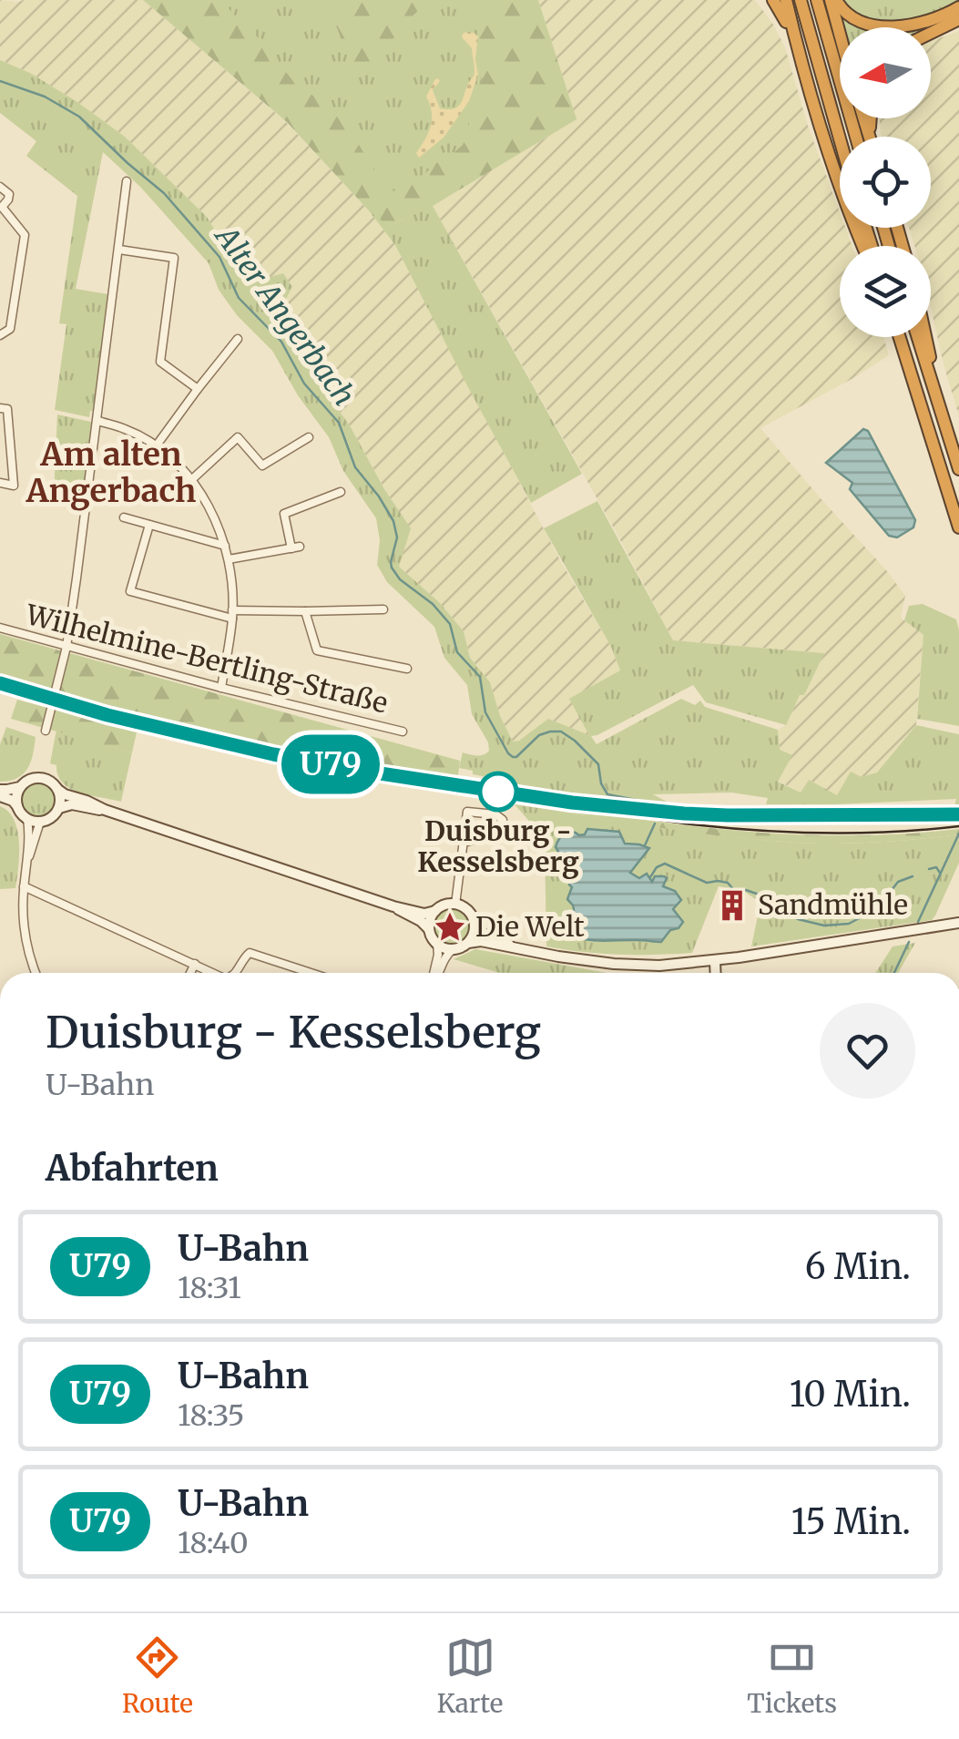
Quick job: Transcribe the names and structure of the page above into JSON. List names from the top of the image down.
{
  "streets": {
    "street": ["Wilhelmine-Bertling-Straße"]
  },
  "districts": ["Am alten Angerbach"],
  "water": ["Alter Angerbach"],
  "places": {
    "other": ["Duisburg - Kesselsberg"],
    "building": ["Sandmühle"],
    "place": ["Die Welt"]
  },
  "lines": ["metro line U79"],
  "north": "left",
  "page": {
    "on_map": "U79",
    "heading": [
      ["Duisburg - Kesselsberg", "U-Bahn"],
      "Abfahrten"
    ],
    "list": [
      {
        "mark": "U79",
        "name": "U-Bahn",
        "note": "18:31",
        "value": "6 Min."
      },
      {
        "mark": "U79",
        "name": "U-Bahn",
        "note": "18:35",
        "value": "10 Min."
      },
      {
        "mark": "U79",
        "name": "U-Bahn",
        "note": "18:40",
        "value": "15 Min."
      }
    ],
    "tabs": ["Route", "Karte", "Tickets"]
  }
}
